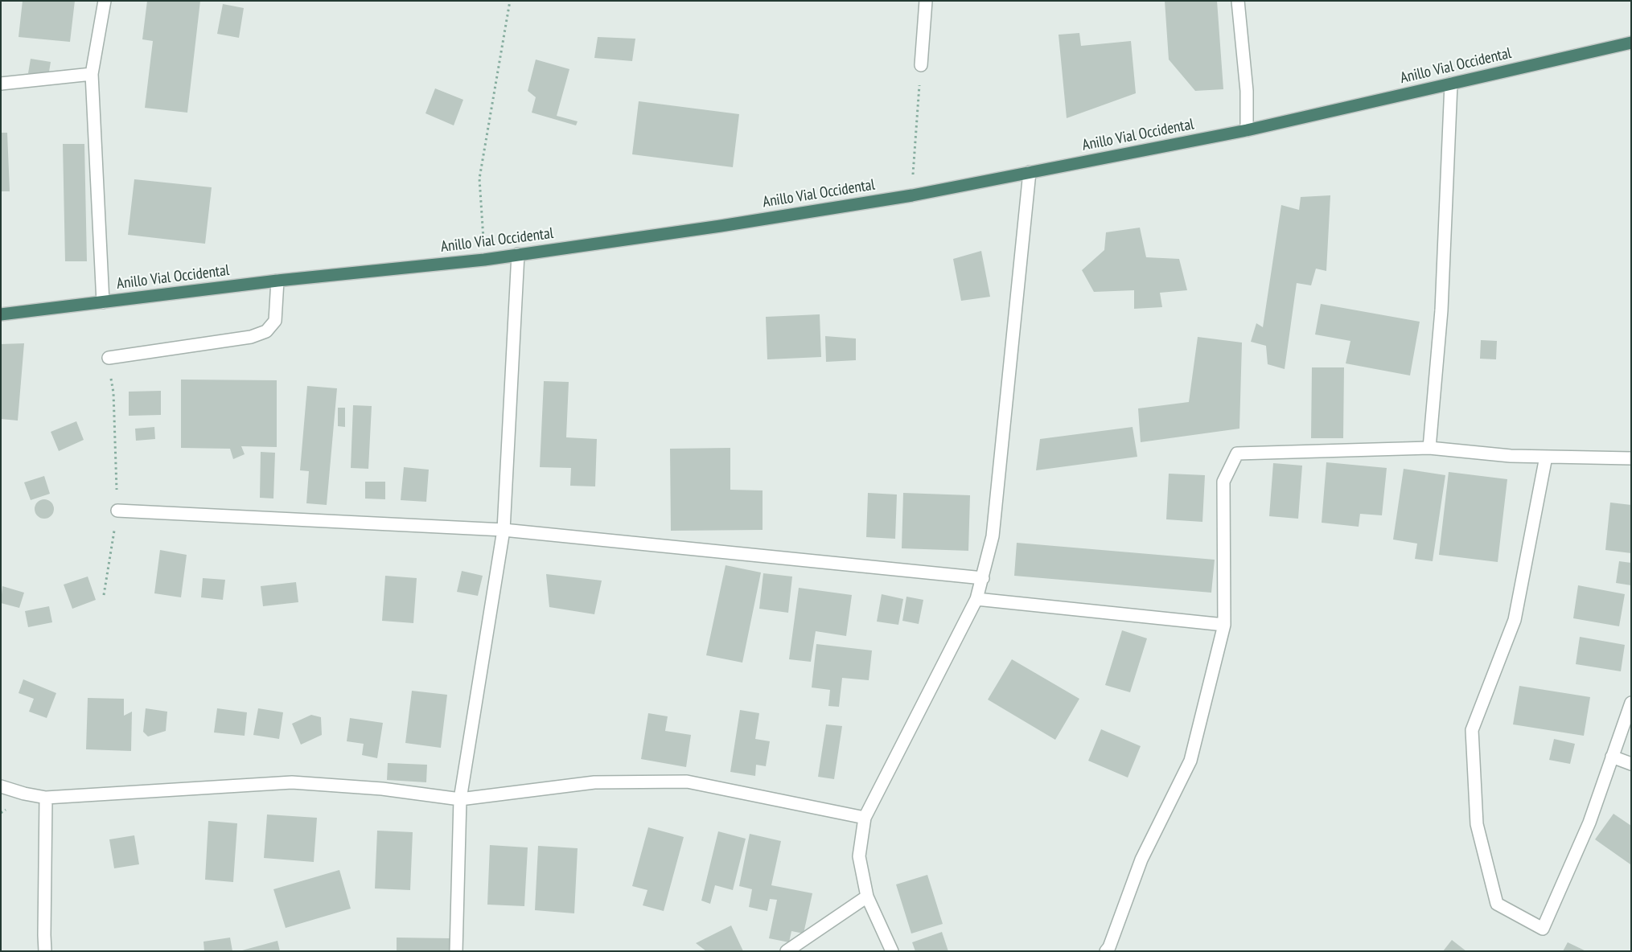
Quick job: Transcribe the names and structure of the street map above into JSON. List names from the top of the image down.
{
  "streets": {
    "highway": ["Anillo Vial Occidental"]
  }
}
